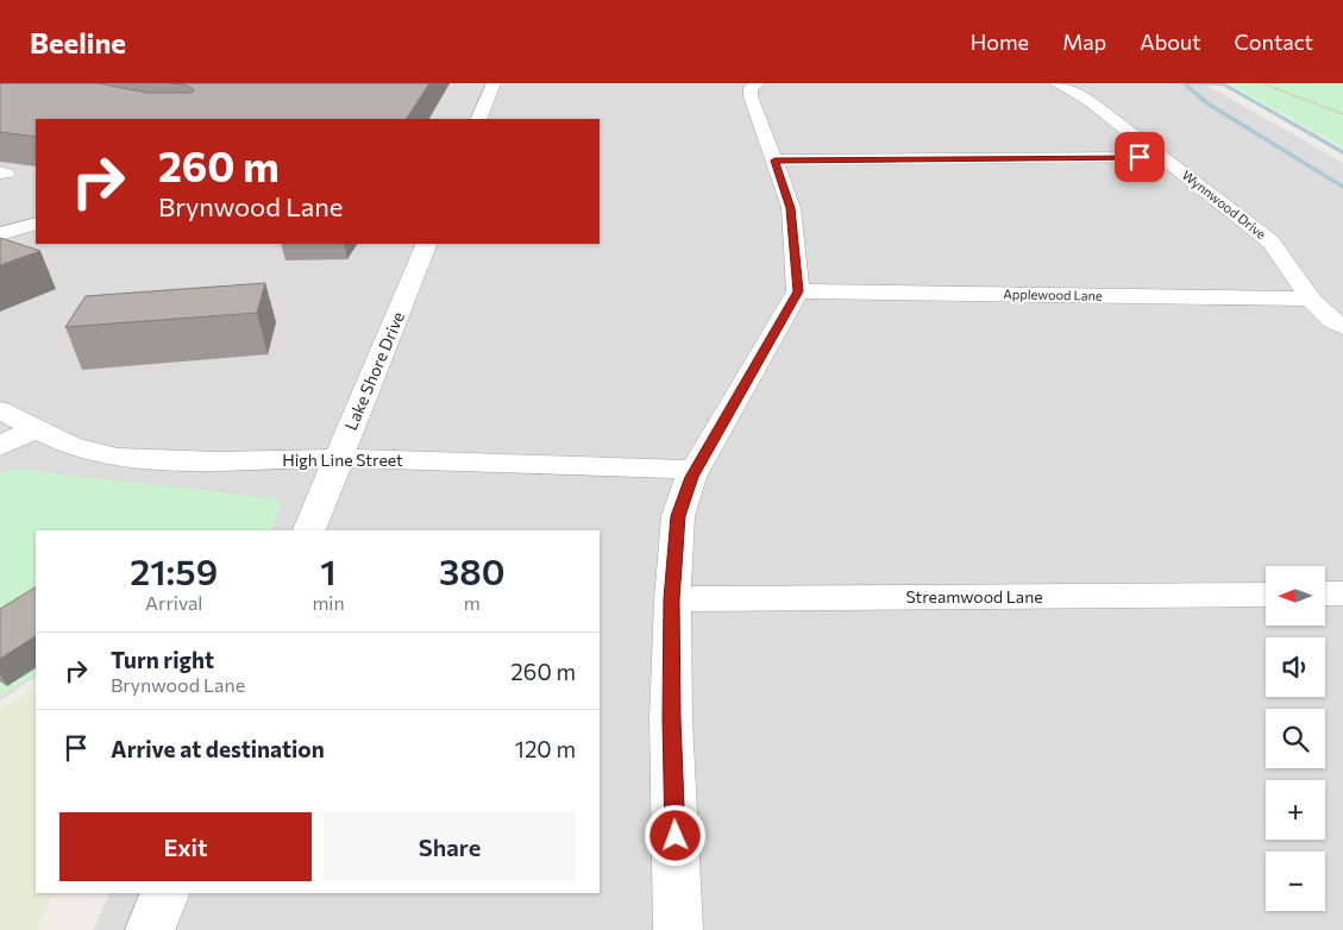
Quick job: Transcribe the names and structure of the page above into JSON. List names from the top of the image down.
{
  "streets": {
    "street": [
      "Wynnwood Drive",
      "Applewood Lane",
      "Lake Shore Drive",
      "High Line Street",
      "Streamwood Lane"
    ]
  },
  "crossings": [
    ["Wynnwood Drive", "Applewood Lane"],
    ["Lake Shore Drive", "High Line Street"]
  ],
  "north": "left",
  "page": {
    "header": "Beeline",
    "nav": [
      "Home",
      "Map",
      "About",
      "Contact"
    ],
    "turn": ["260 m", "Brynwood Lane"],
    "eta": [
      "21:59",
      "Arrival",
      "1",
      "min",
      "380",
      "m"
    ],
    "map_buttons": ["+", "−"],
    "list": [
      {
        "name": "Turn right",
        "note": "Brynwood Lane",
        "value": "260 m"
      },
      {
        "name": "Arrive at destination",
        "value": "120 m"
      }
    ],
    "buttons": ["Exit", "Share"]
  }
}
